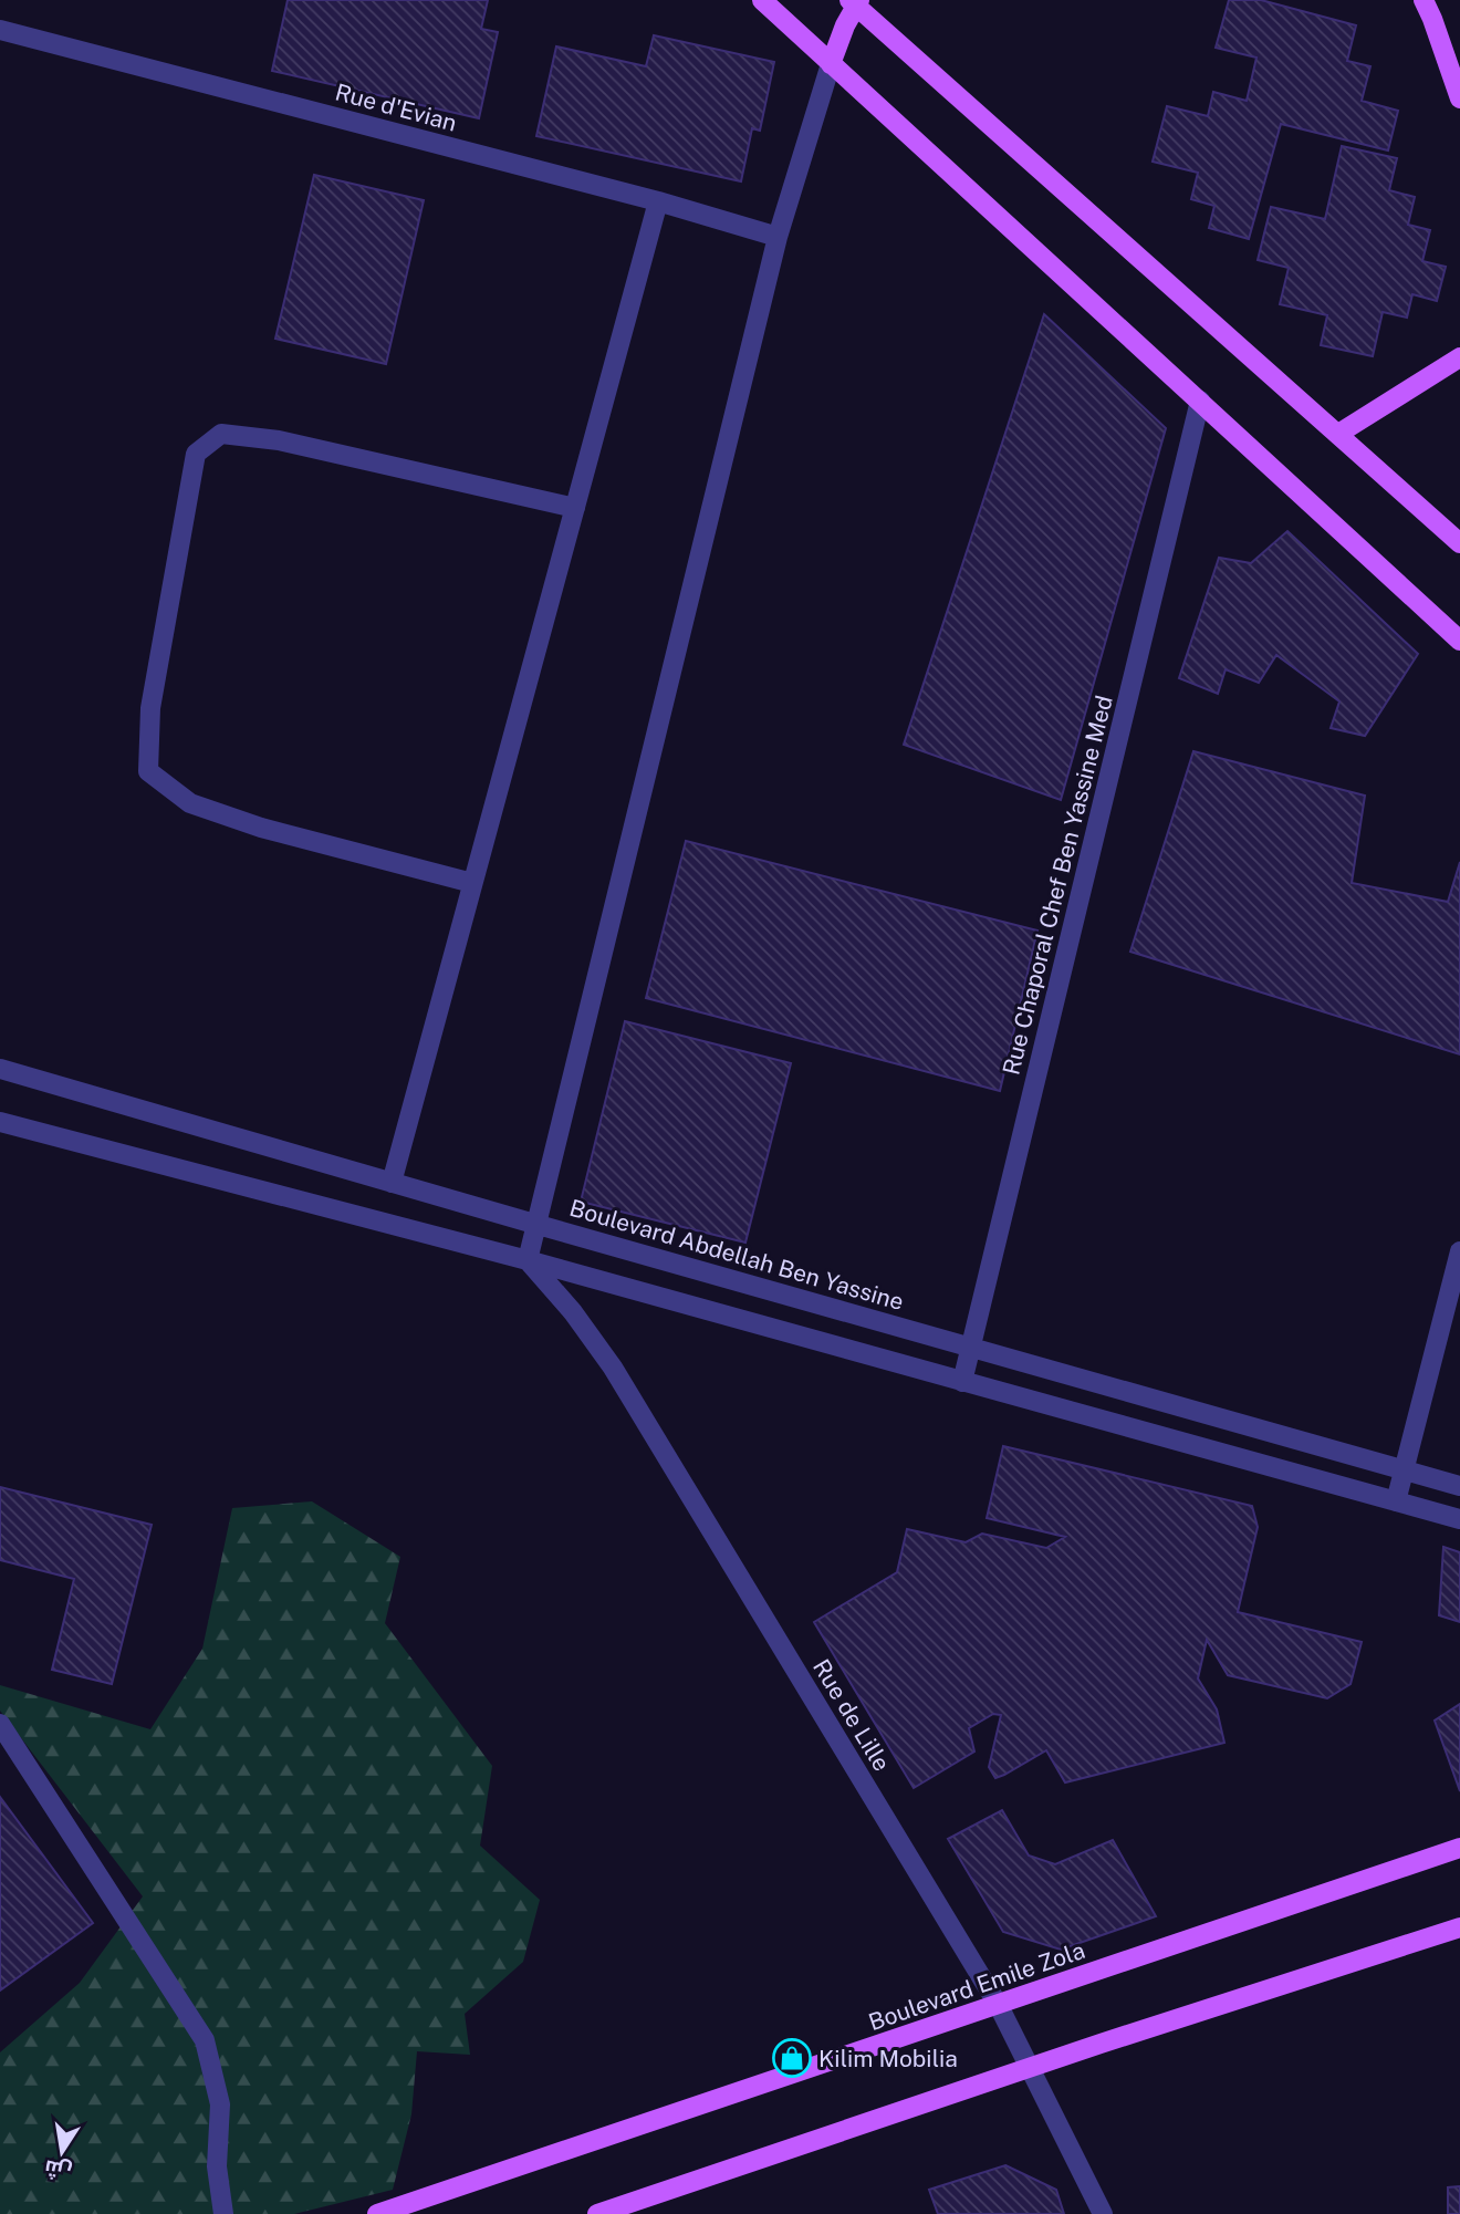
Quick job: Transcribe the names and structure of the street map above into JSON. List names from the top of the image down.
{
  "streets": {
    "main road": ["Boulevard Emile Zola"],
    "street": [
      "Rue d'Evian",
      "Rue Chaporal Chef Ben Yassine Med",
      "Boulevard Abdellah Ben Yassine",
      "Rue de Lille"
    ]
  },
  "crossings": [
    ["Rue Chaporal Chef Ben Yassine Med", "Boulevard Abdellah Ben Yassine"],
    ["Rue de Lille", "Boulevard Emile Zola"]
  ],
  "places": {
    "shop": ["Kilim Mobilia"]
  },
  "north": "bottom"
}
